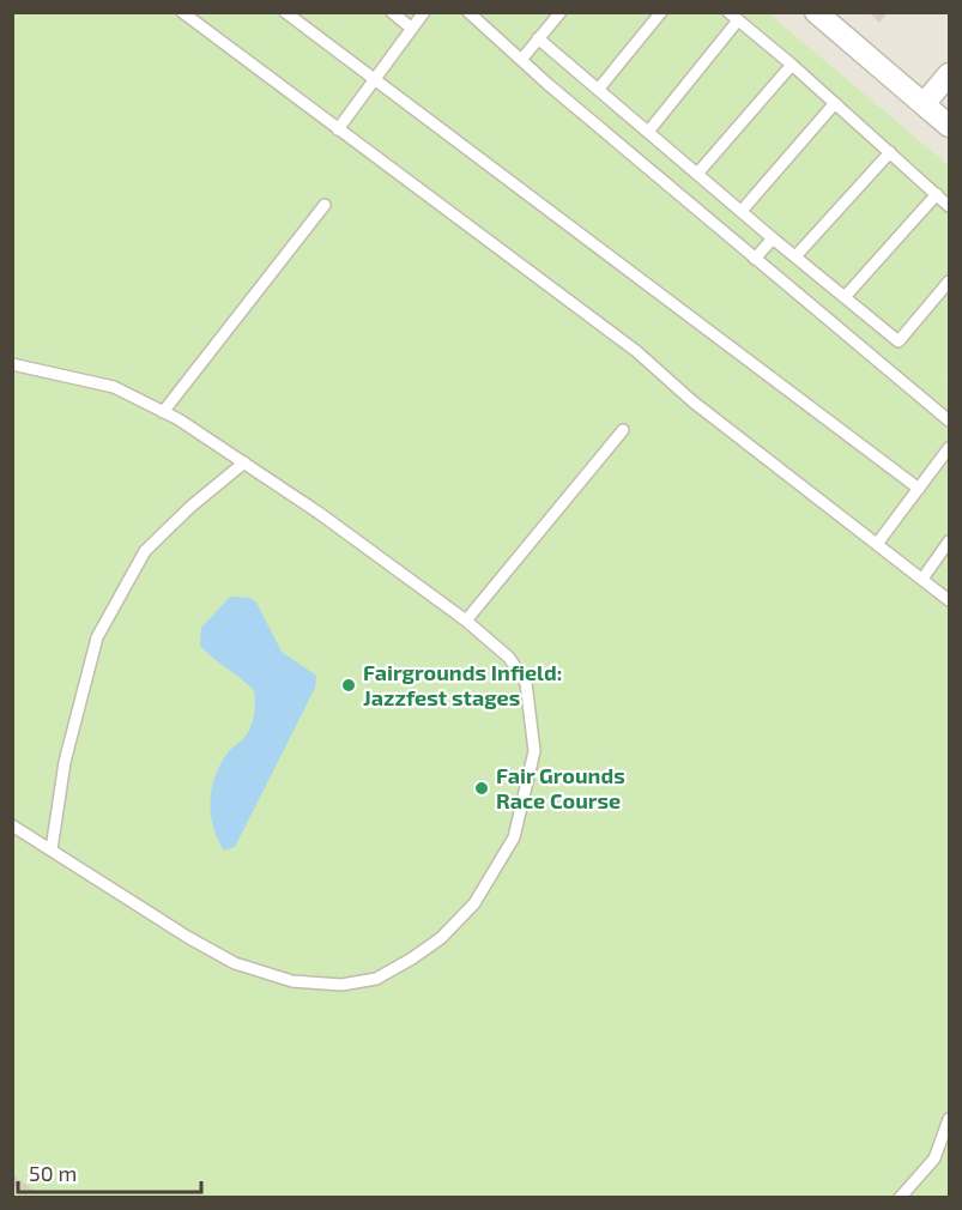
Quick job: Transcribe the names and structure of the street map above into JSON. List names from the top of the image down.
{
  "places": ["Fairgrounds Infield: Jazzfest stages", "Fair Grounds Race Course"],
  "scale_bar": "50 m"
}
